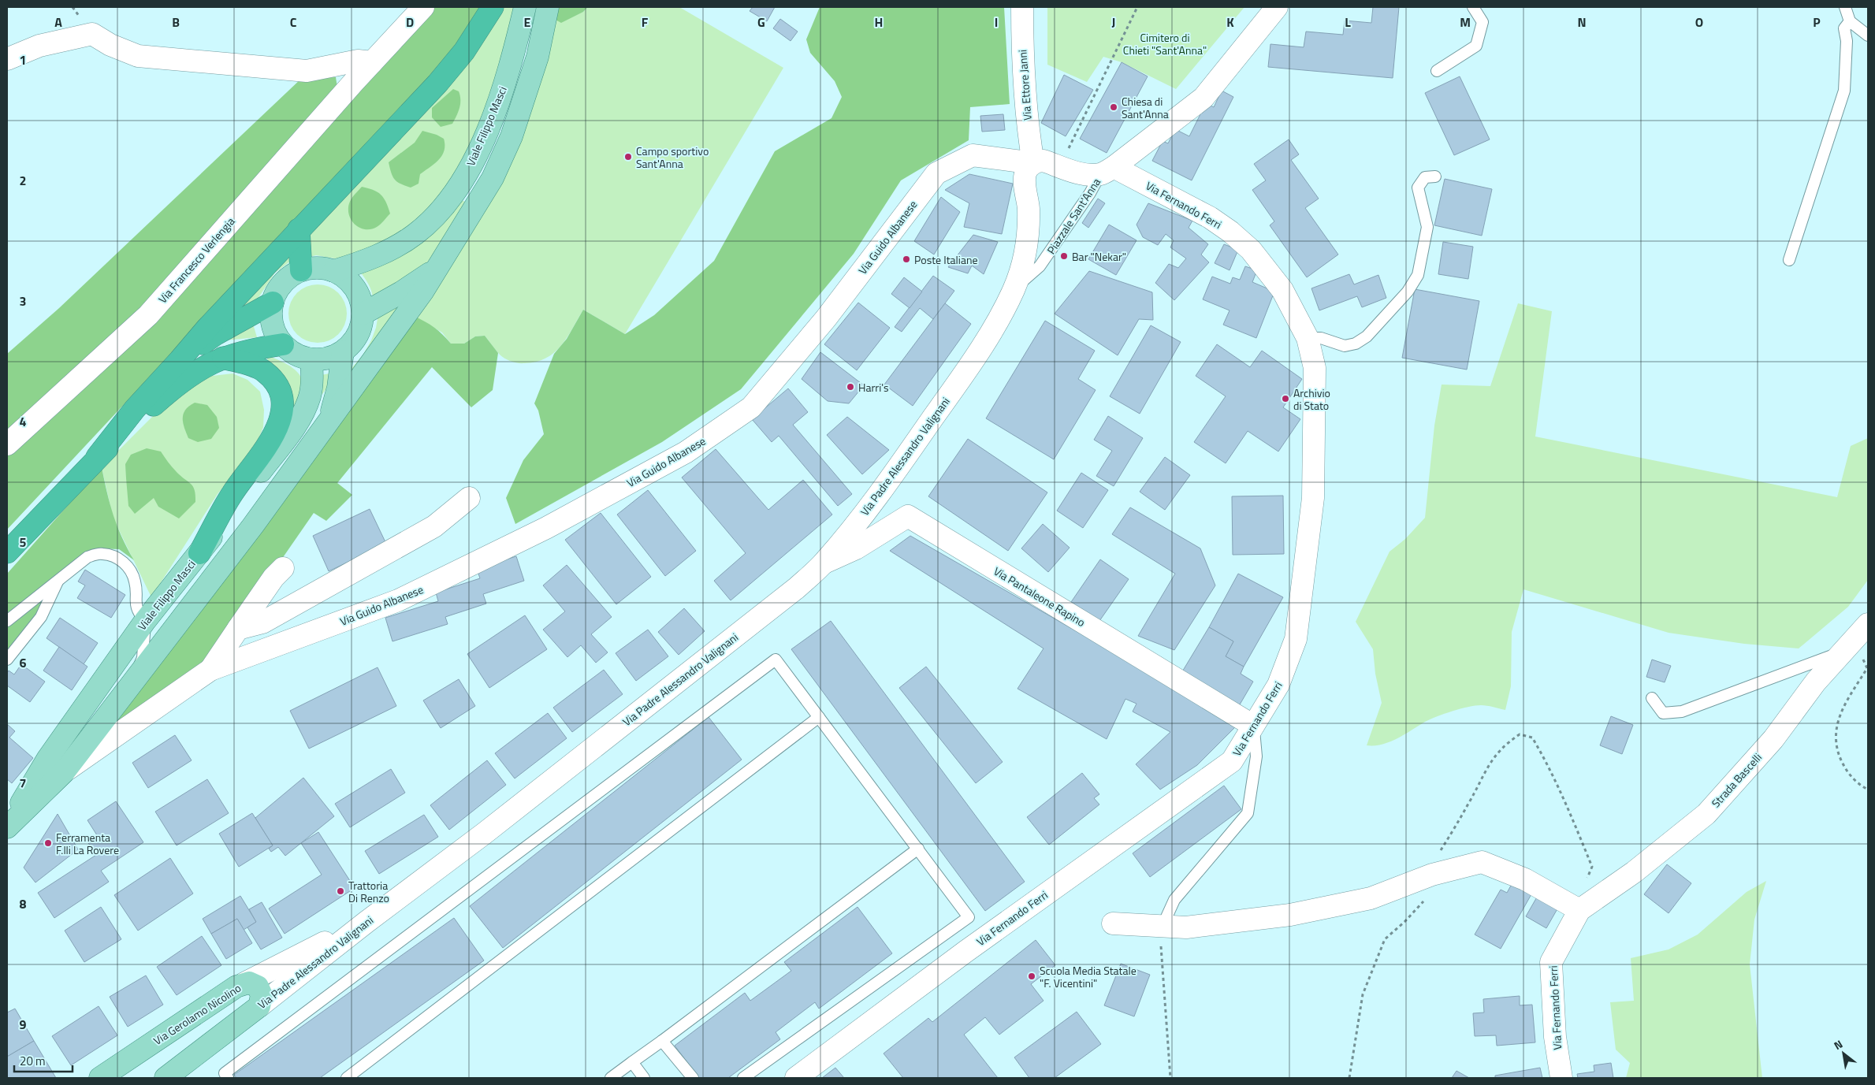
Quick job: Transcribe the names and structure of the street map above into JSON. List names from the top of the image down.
{
  "streets": {
    "main road": ["Viale Filippo Masci", "Via Padre Alessandro Valignani", "Via Gerolamo Nicolino"],
    "street": [
      "Via Ettore Janni",
      "Via Fernando Ferri",
      "Piazzale Sant'Anna",
      "Via Guido Albanese",
      "Via Francesco Verlengia",
      "Via Pantaleone Rapino",
      "Strada Bascelli"
    ]
  },
  "crossings": [
    ["Via Ettore Janni", "Piazzale Sant'Anna"],
    ["Via Ettore Janni", "Via Guido Albanese"],
    ["Via Ettore Janni", "Via Padre Alessandro Valignani"],
    ["Viale Filippo Masci", "Via Guido Albanese"],
    ["Via Fernando Ferri", "Piazzale Sant'Anna"],
    ["Via Fernando Ferri", "Via Pantaleone Rapino"],
    ["Via Fernando Ferri", "Strada Bascelli"],
    ["Piazzale Sant'Anna", "Via Guido Albanese"],
    ["Piazzale Sant'Anna", "Via Padre Alessandro Valignani"],
    ["Via Guido Albanese", "Via Padre Alessandro Valignani"],
    ["Via Padre Alessandro Valignani", "Via Pantaleone Rapino"],
    ["Via Padre Alessandro Valignani", "Via Gerolamo Nicolino"]
  ],
  "parks": ["Cimitero di Chieti \"Sant'Anna\""],
  "places": [
    "Chiesa di Sant'Anna",
    "Campo sportivo Sant'Anna",
    "Bar \"Nekar\"",
    "Poste Italiane",
    "Harri's",
    "Archivio di Stato",
    "Ferramenta F.lli La Rovere",
    "Trattoria Di Renzo",
    "Scuola Media Statale \"F. Vicentini\""
  ],
  "scale_bar": "20 m",
  "north": "top left",
  "grid": {
    "columns": [
      "A",
      "B",
      "C",
      "D",
      "E",
      "F",
      "G",
      "H",
      "I",
      "J",
      "K",
      "L",
      "M",
      "N",
      "O",
      "P"
    ],
    "rows": [
      "1",
      "2",
      "3",
      "4",
      "5",
      "6",
      "7",
      "8",
      "9"
    ]
  }
}
